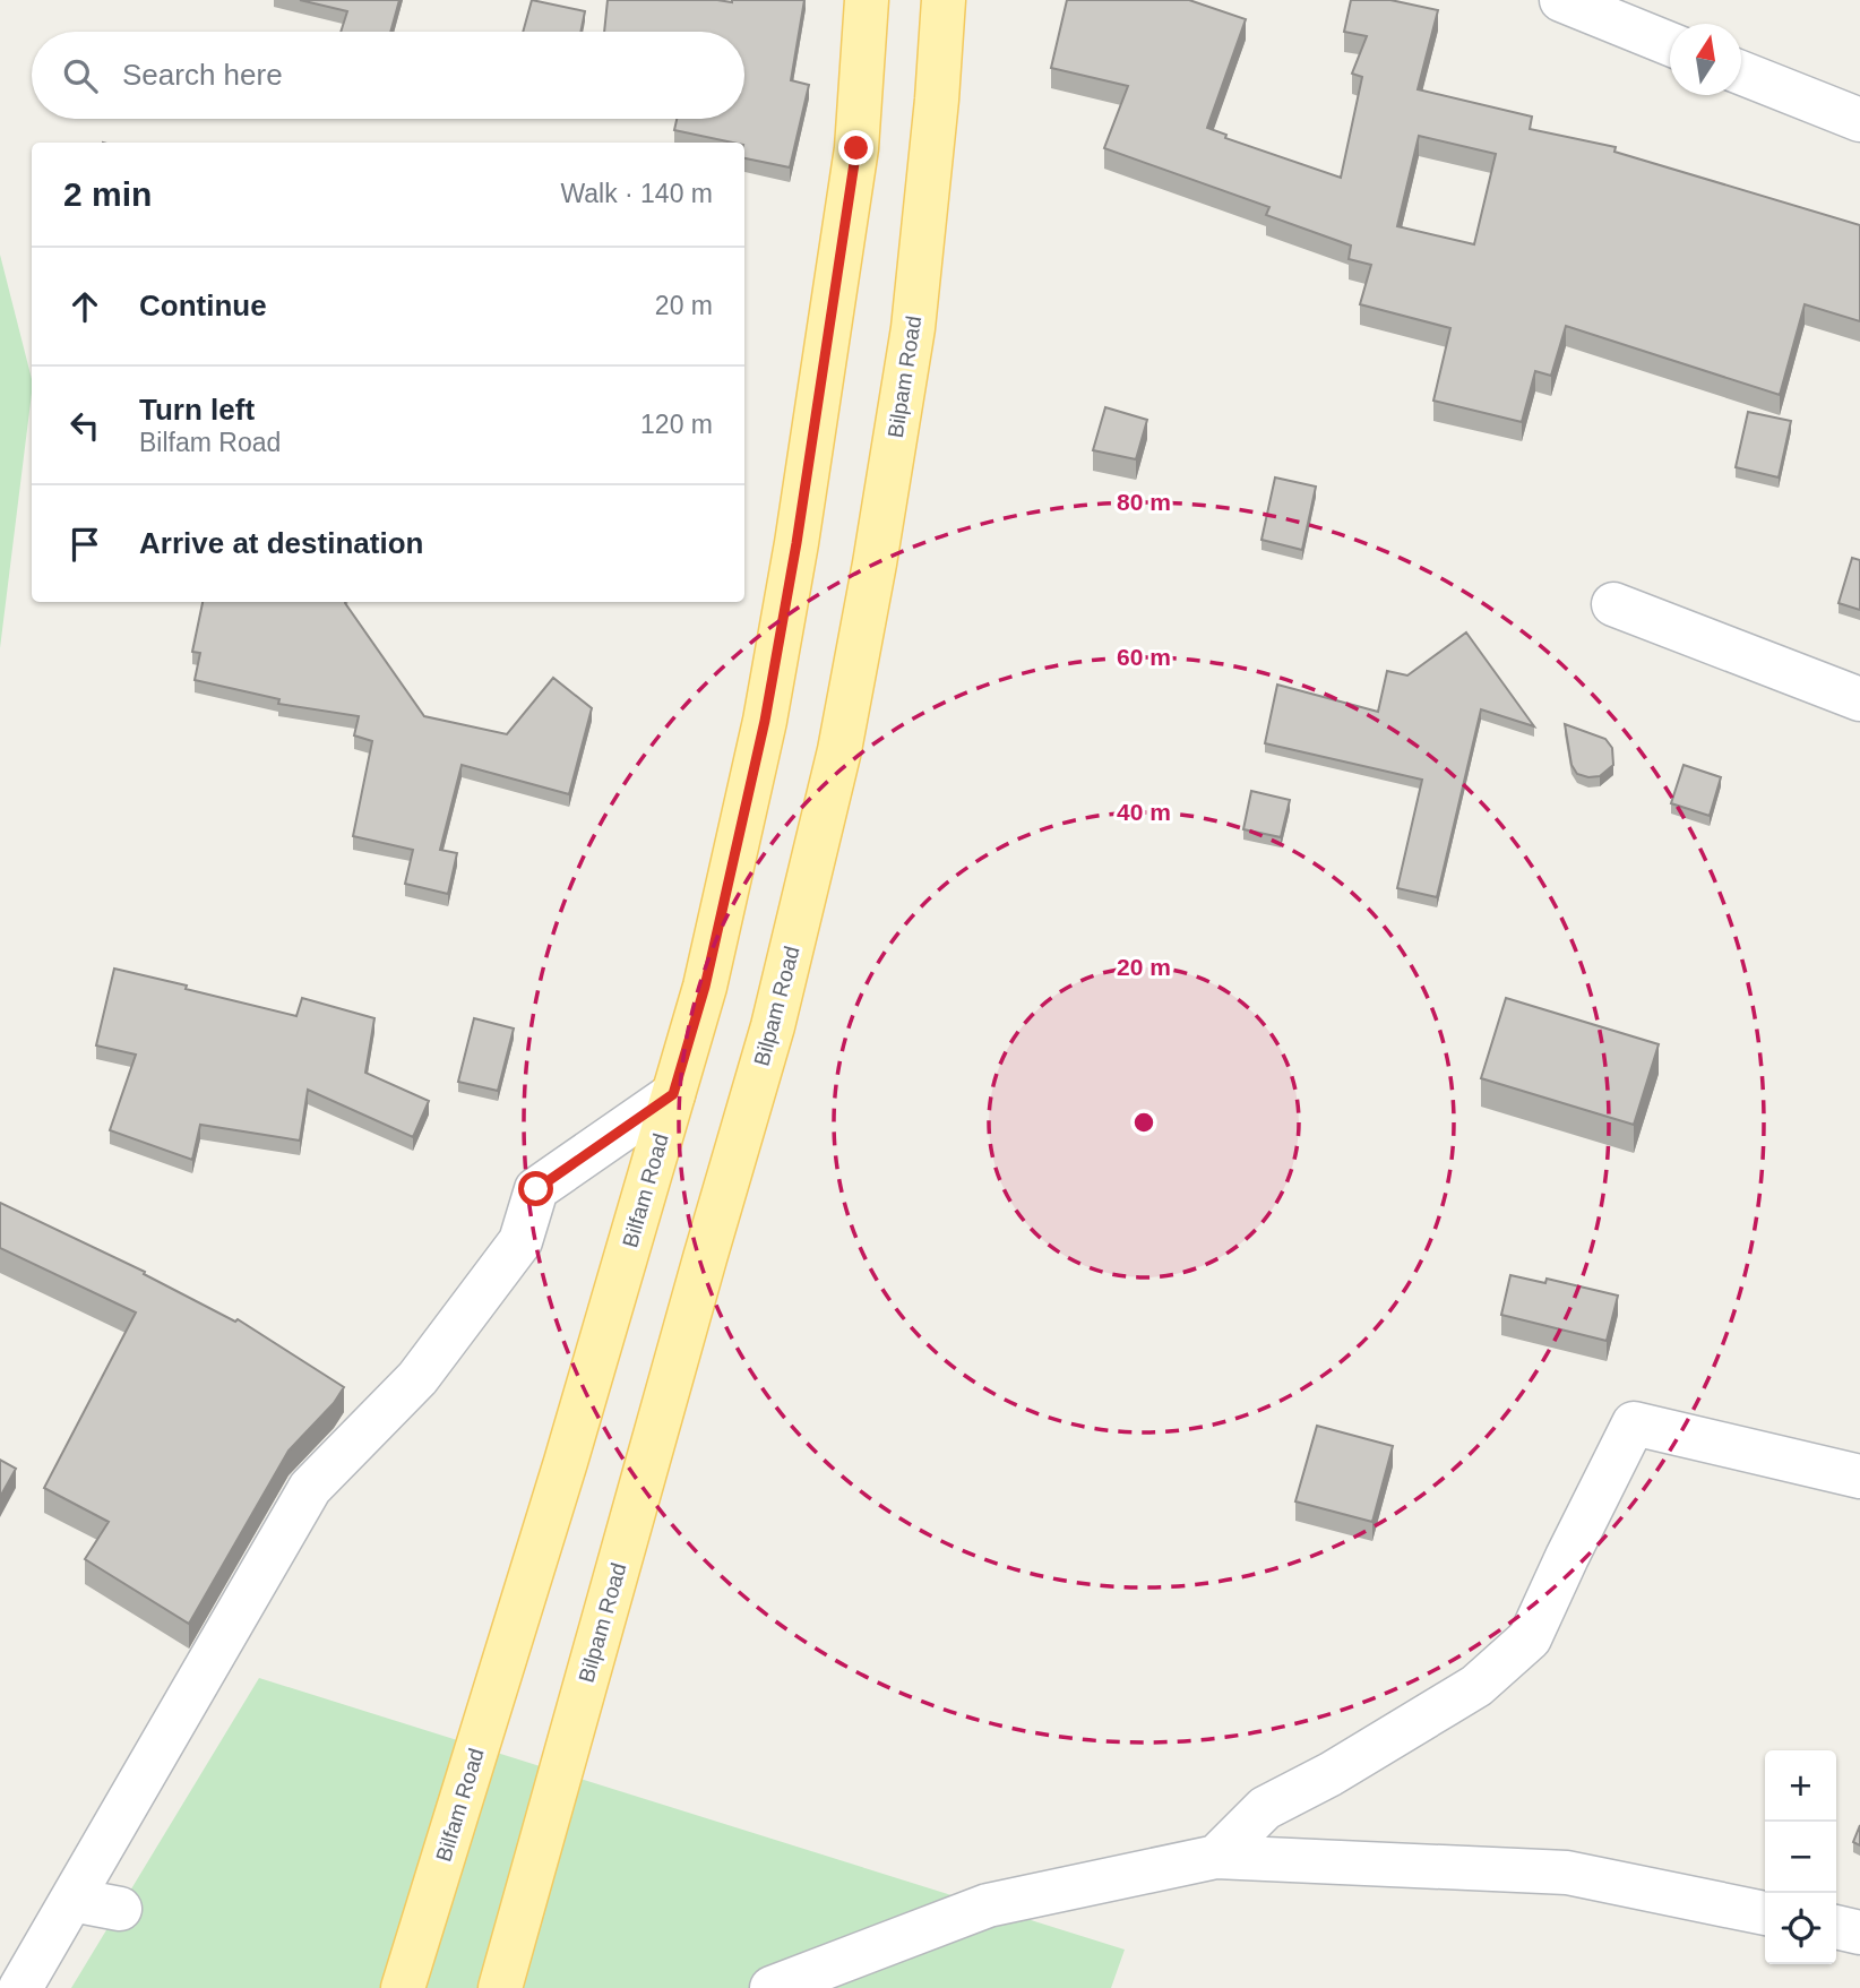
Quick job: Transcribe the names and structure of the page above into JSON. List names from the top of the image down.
{
  "streets": {
    "main road": ["Bilpam Road", "Bilfam Road"]
  },
  "north": "top",
  "page": {
    "search": "Search here",
    "heading": ["2 min", "Walk · 140 m"],
    "list": [
      ["Continue", "20 m"],
      ["Turn left", "Bilfam Road", "120 m"],
      "Arrive at destination"
    ],
    "map_buttons": ["+", "−"]
  },
  "rings": [
    "80 m",
    "60 m",
    "40 m",
    "20 m"
  ]
}
